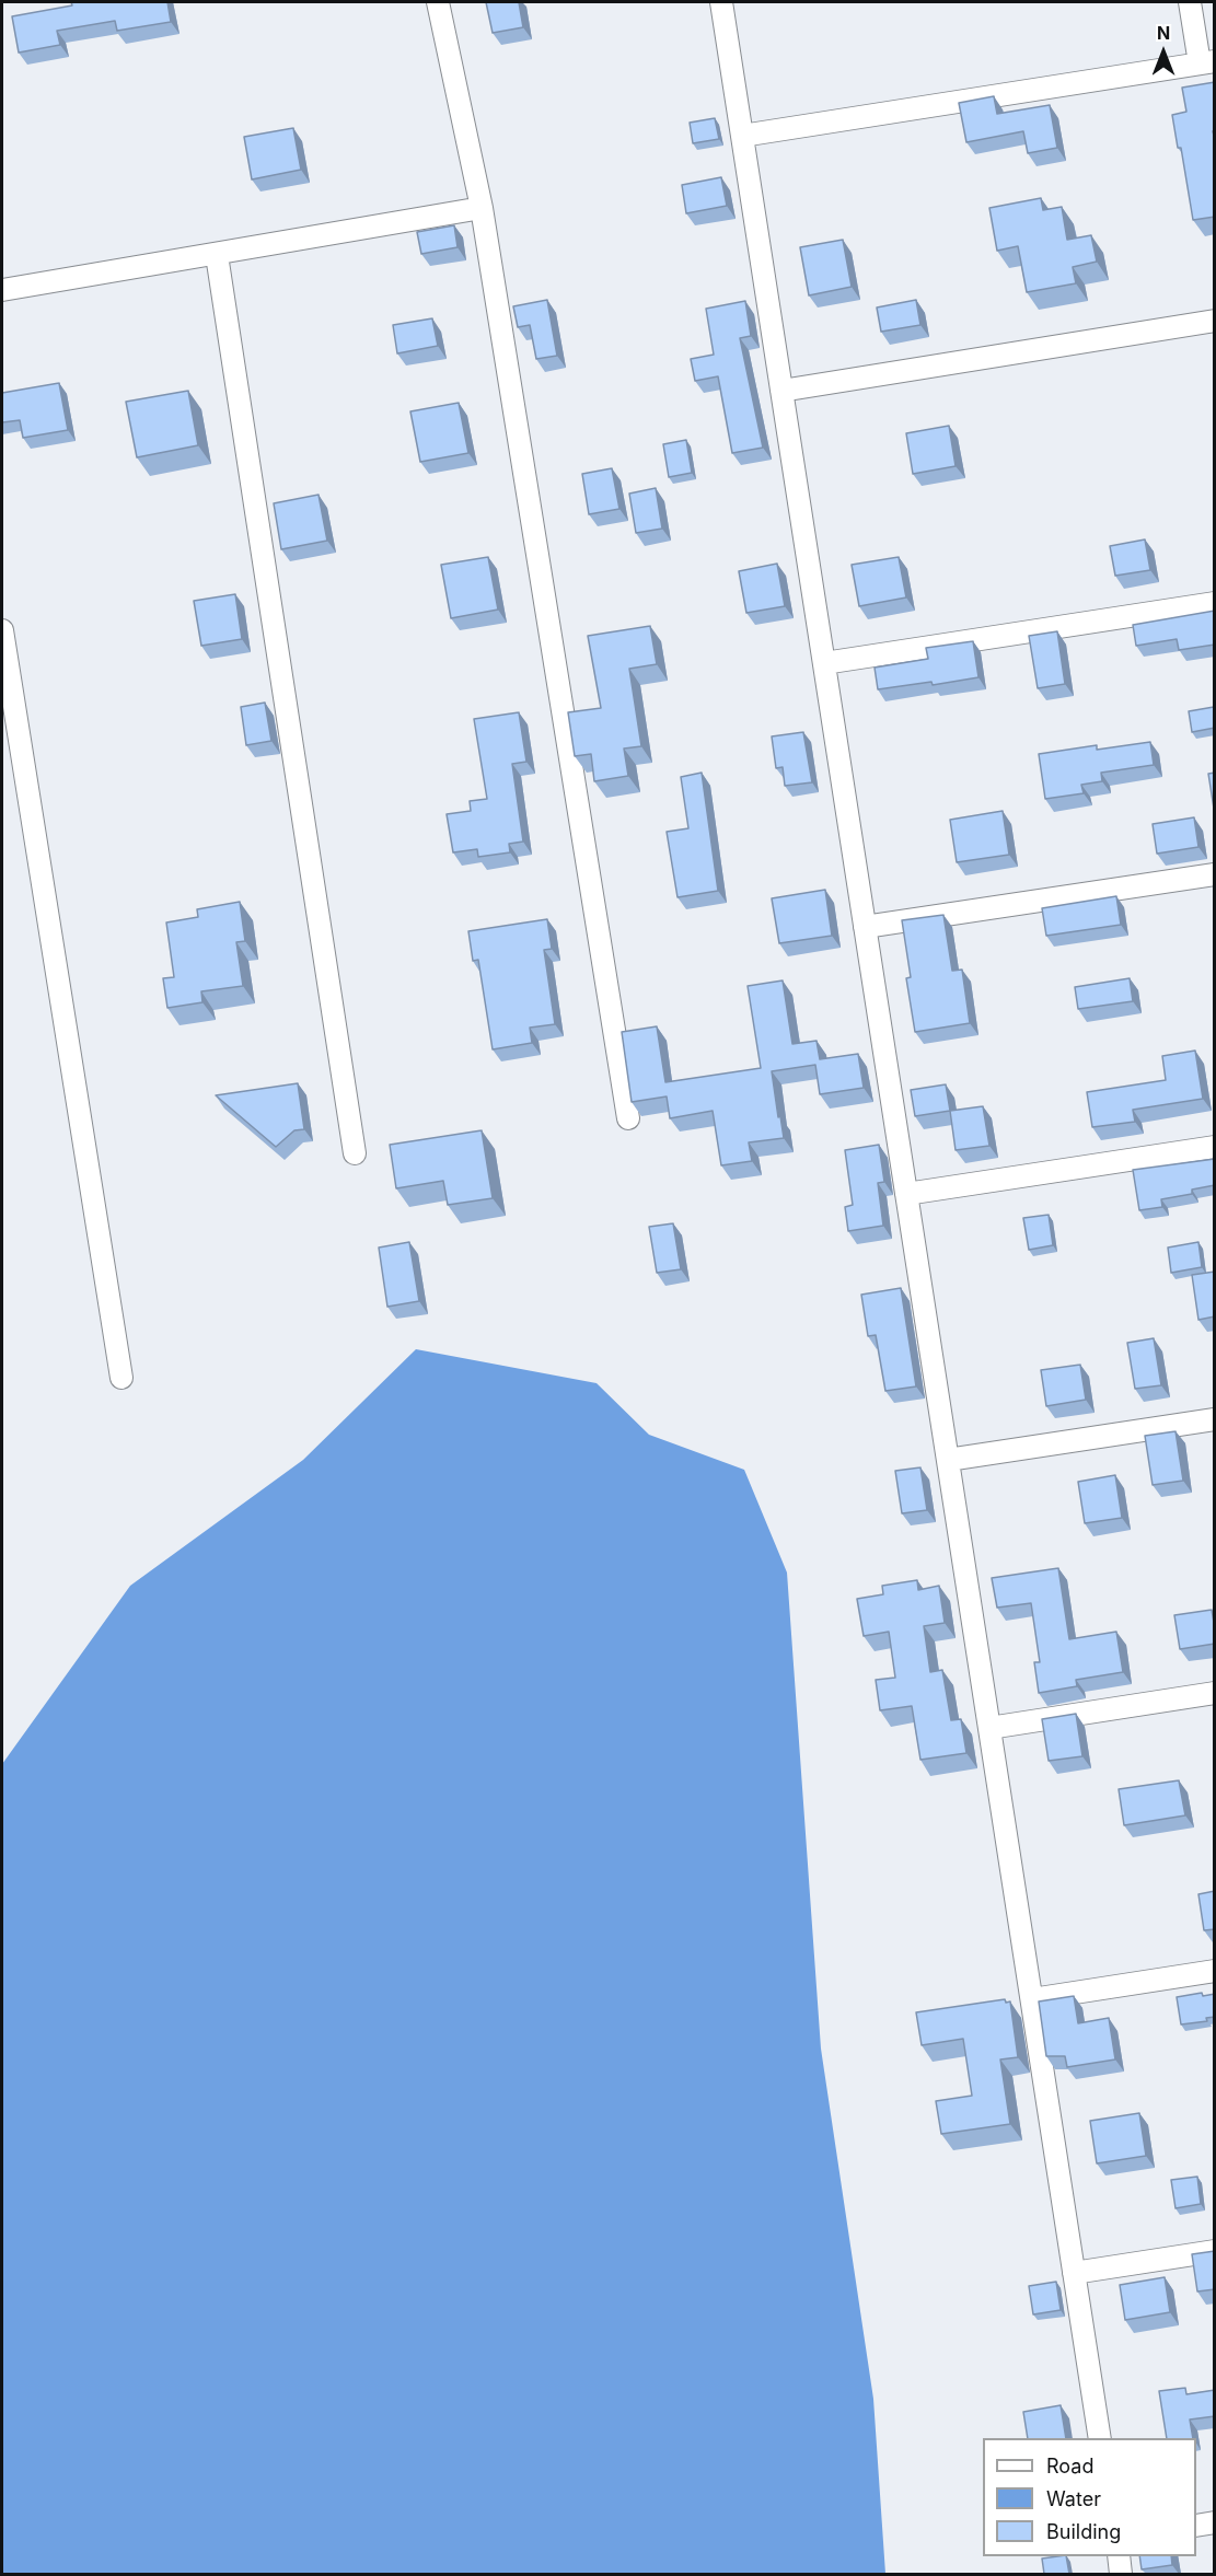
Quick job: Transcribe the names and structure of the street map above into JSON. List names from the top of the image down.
{
  "legend": ["Road", "Water", "Building"],
  "north": "top"
}
